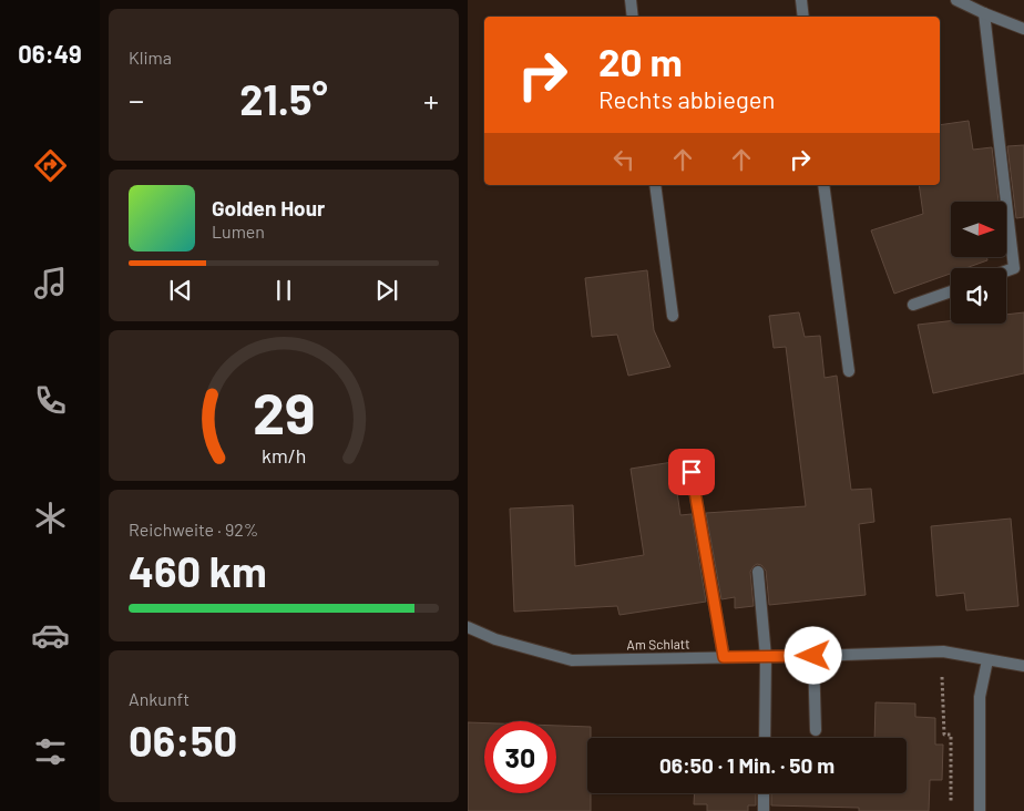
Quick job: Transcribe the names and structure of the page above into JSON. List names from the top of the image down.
{
  "streets": {
    "street": ["Am Schlatt"]
  },
  "north": "right",
  "page": {
    "tabs": "06:49",
    "tile": [
      "Klima",
      ["Reichweite · 92%", "460 km"],
      ["Ankunft", "06:50"]
    ],
    "turn": ["20 m", "Rechts abbiegen"],
    "heat": ["−", "21.5°", "+"],
    "song": ["Golden Hour", "Lumen"],
    "limit": "30",
    "trip": "06:50 · 1 Min. · 50 m",
    "gauge": ["29", "km/h"]
  }
}
